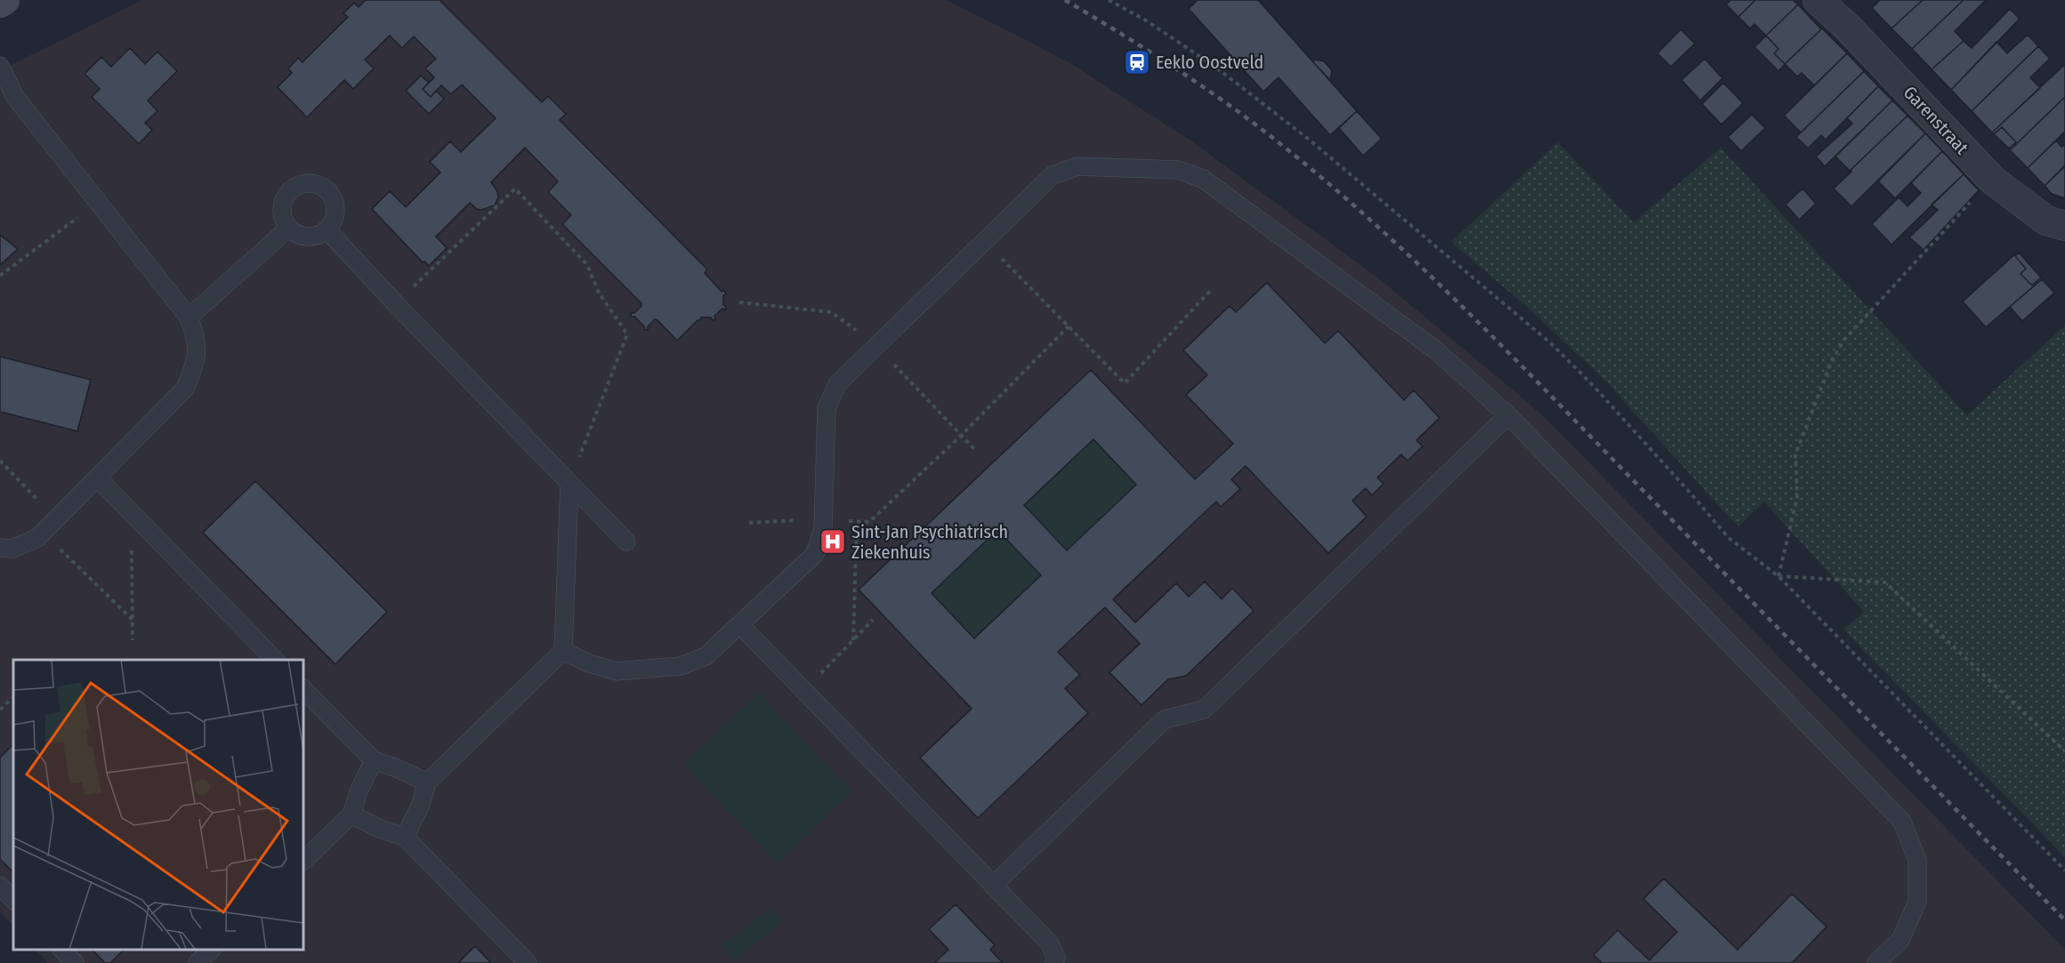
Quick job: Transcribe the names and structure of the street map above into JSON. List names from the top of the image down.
{
  "streets": {
    "street": ["Garenstraat"]
  },
  "places": {
    "station": ["Eeklo Oostveld"],
    "hospital": ["Sint-Jan Psychiatrisch Ziekenhuis"]
  }
}
